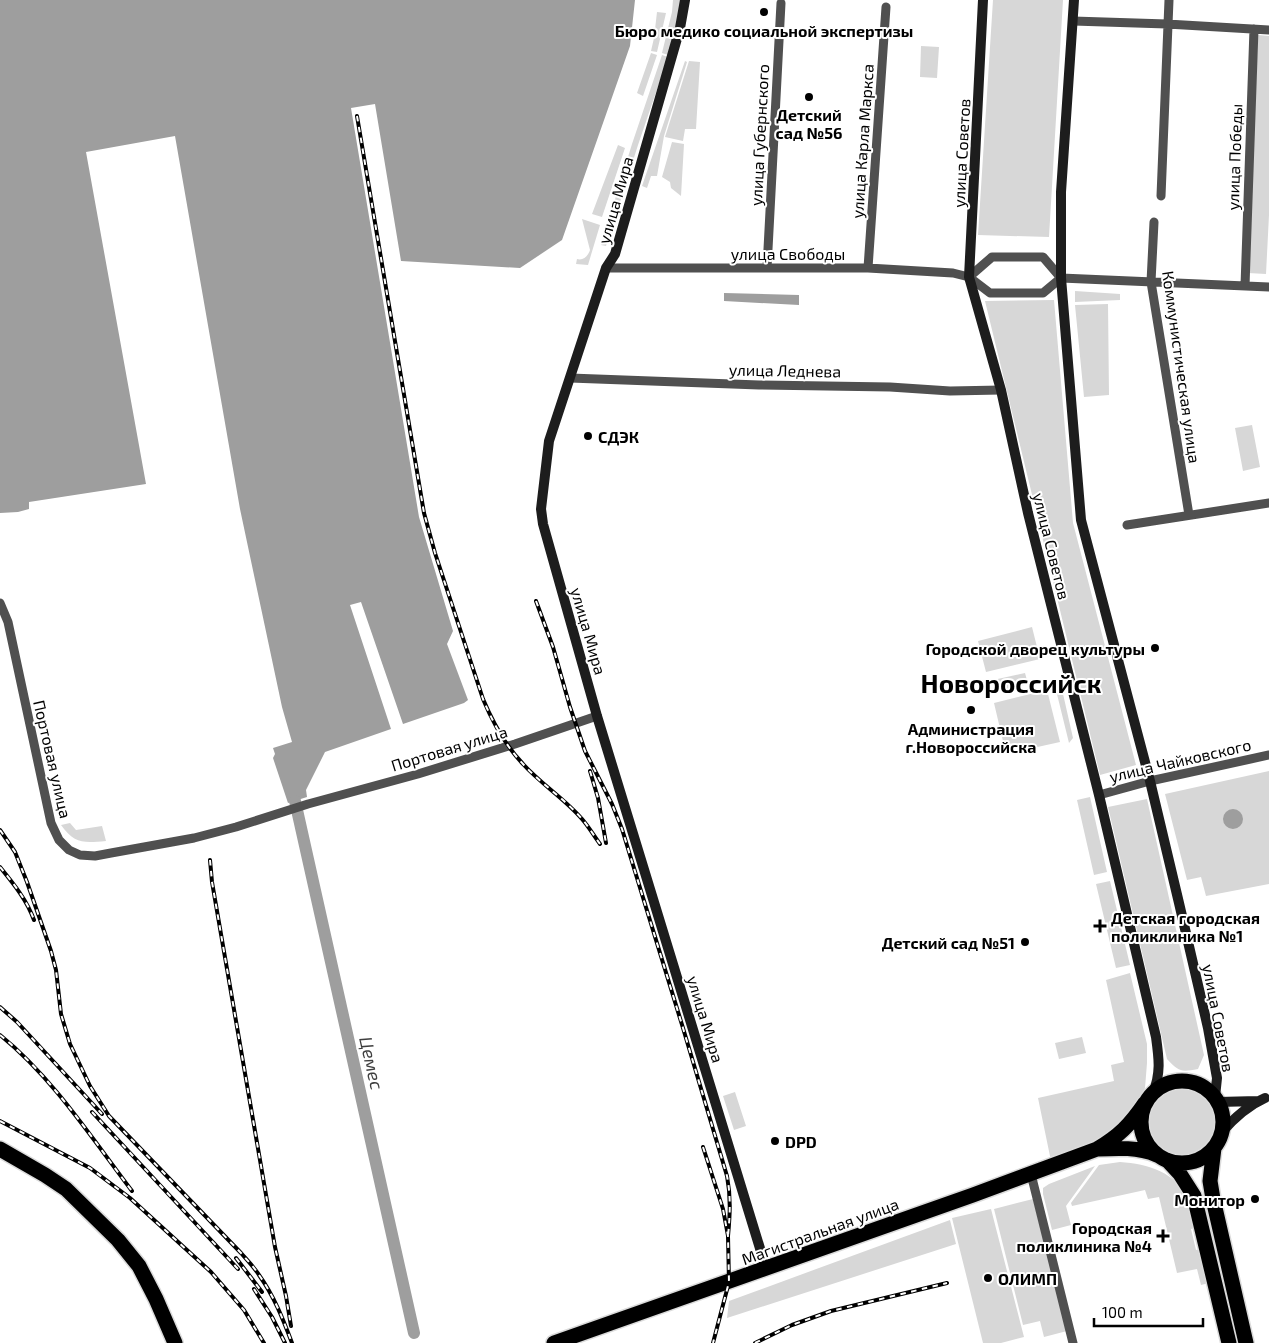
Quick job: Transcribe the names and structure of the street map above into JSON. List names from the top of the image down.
{
  "streets": {
    "highway": ["Магистральная улица"],
    "street": [
      "улица Губернского",
      "улица Карла Маркса",
      "улица Советов",
      "улица Победы",
      "улица Мира",
      "улица Свободы",
      "Коммунистическая улица",
      "улица Леднева",
      "Портовая улица",
      "улица Чайковского"
    ]
  },
  "crossings": [
    ["улица Губернского", "улица Свободы"],
    ["улица Карла Маркса", "улица Свободы"],
    ["улица Советов", "улица Свободы"],
    ["улица Советов", "улица Леднева"],
    ["улица Советов", "улица Чайковского"],
    ["улица Советов", "Магистральная улица"],
    ["улица Мира", "улица Свободы"],
    ["улица Мира", "улица Леднева"],
    ["улица Мира", "Портовая улица"],
    ["улица Мира", "Магистральная улица"]
  ],
  "districts": ["Новороссийск"],
  "water": ["Цемес"],
  "places": {
    "other": [
      "Бюро медико социальной экспертизы",
      "Детский сад №56",
      "СДЭК",
      "Городской дворец культуры",
      "Администрация г.Новороссийска",
      "Детский сад №51",
      "DPD",
      "Монитор",
      "ОЛИМП"
    ],
    "health": ["Детская городская поликлиника №1", "Городская поликлиника №4"]
  },
  "scale_bar": "100 m"
}
